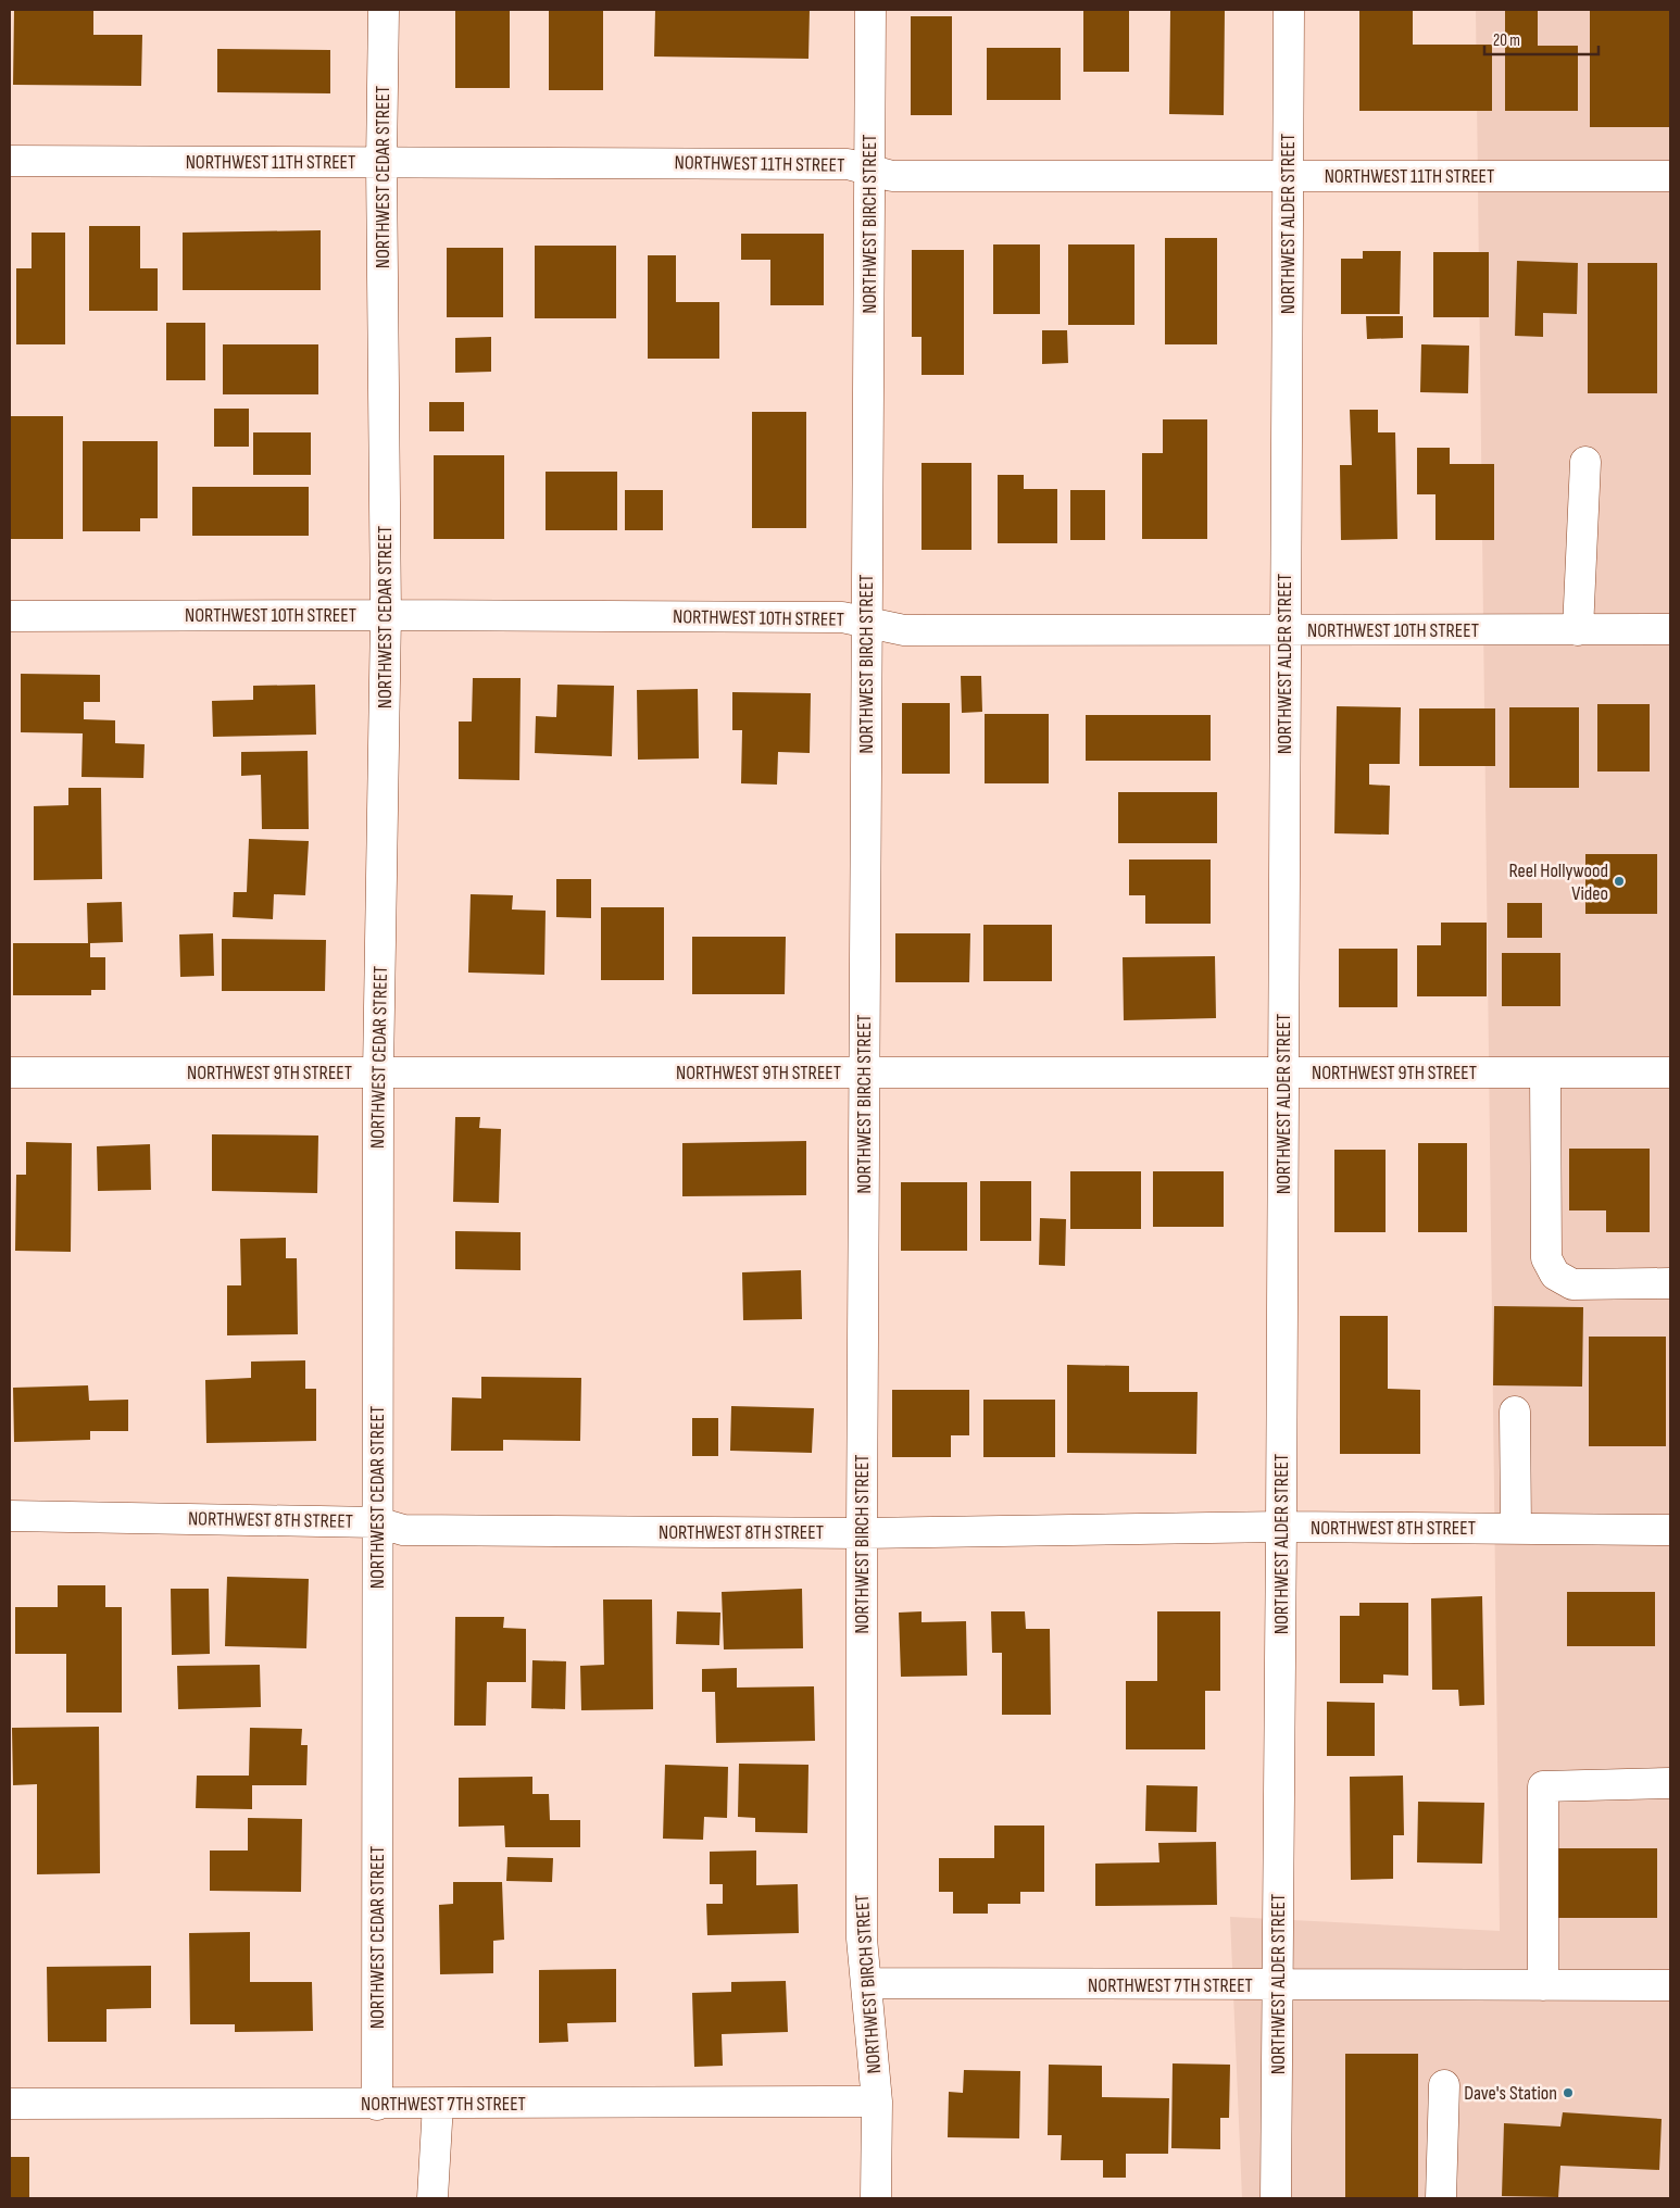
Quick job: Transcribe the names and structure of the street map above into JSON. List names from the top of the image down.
{
  "streets": {
    "street": [
      "NORTHWEST 11TH STREET",
      "NORTHWEST CEDAR STREET",
      "NORTHWEST BIRCH STREET",
      "NORTHWEST ALDER STREET",
      "NORTHWEST 10TH STREET",
      "NORTHWEST 9TH STREET",
      "NORTHWEST 8TH STREET",
      "NORTHWEST 7TH STREET"
    ]
  },
  "crossings": [
    ["NORTHWEST 11TH STREET", "NORTHWEST CEDAR STREET"],
    ["NORTHWEST 11TH STREET", "NORTHWEST BIRCH STREET"],
    ["NORTHWEST 11TH STREET", "NORTHWEST ALDER STREET"],
    ["NORTHWEST CEDAR STREET", "NORTHWEST 10TH STREET"],
    ["NORTHWEST CEDAR STREET", "NORTHWEST 9TH STREET"],
    ["NORTHWEST CEDAR STREET", "NORTHWEST 8TH STREET"],
    ["NORTHWEST CEDAR STREET", "NORTHWEST 7TH STREET"],
    ["NORTHWEST BIRCH STREET", "NORTHWEST 10TH STREET"],
    ["NORTHWEST BIRCH STREET", "NORTHWEST 9TH STREET"],
    ["NORTHWEST BIRCH STREET", "NORTHWEST 8TH STREET"],
    ["NORTHWEST BIRCH STREET", "NORTHWEST 7TH STREET"],
    ["NORTHWEST ALDER STREET", "NORTHWEST 10TH STREET"],
    ["NORTHWEST ALDER STREET", "NORTHWEST 9TH STREET"],
    ["NORTHWEST ALDER STREET", "NORTHWEST 8TH STREET"],
    ["NORTHWEST ALDER STREET", "NORTHWEST 7TH STREET"]
  ],
  "places": ["Reel Hollywood Video", "Dave's Station"],
  "scale_bar": "20 m"
}
